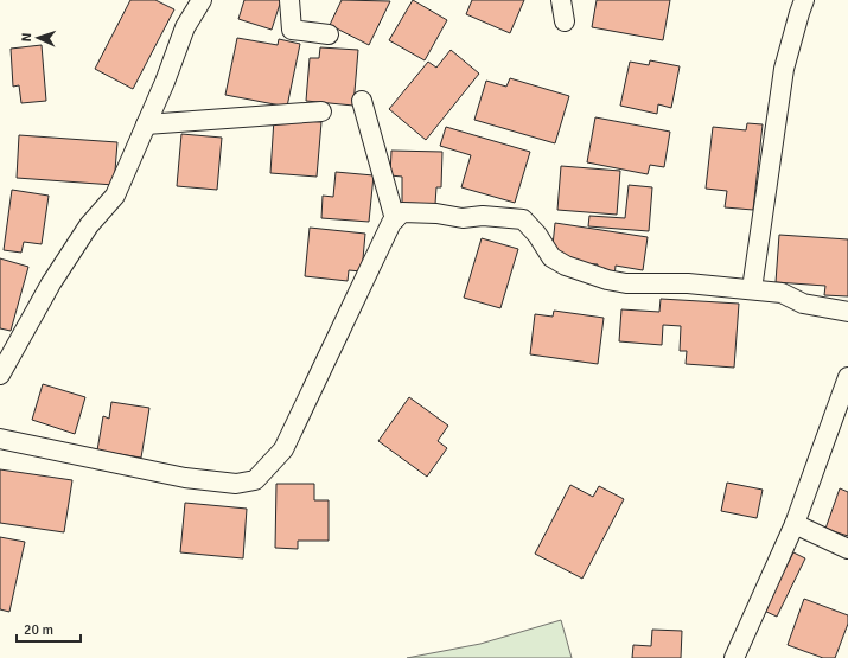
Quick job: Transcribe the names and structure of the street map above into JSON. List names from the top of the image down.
{
  "scale_bar": "20 m",
  "north": "left"
}
